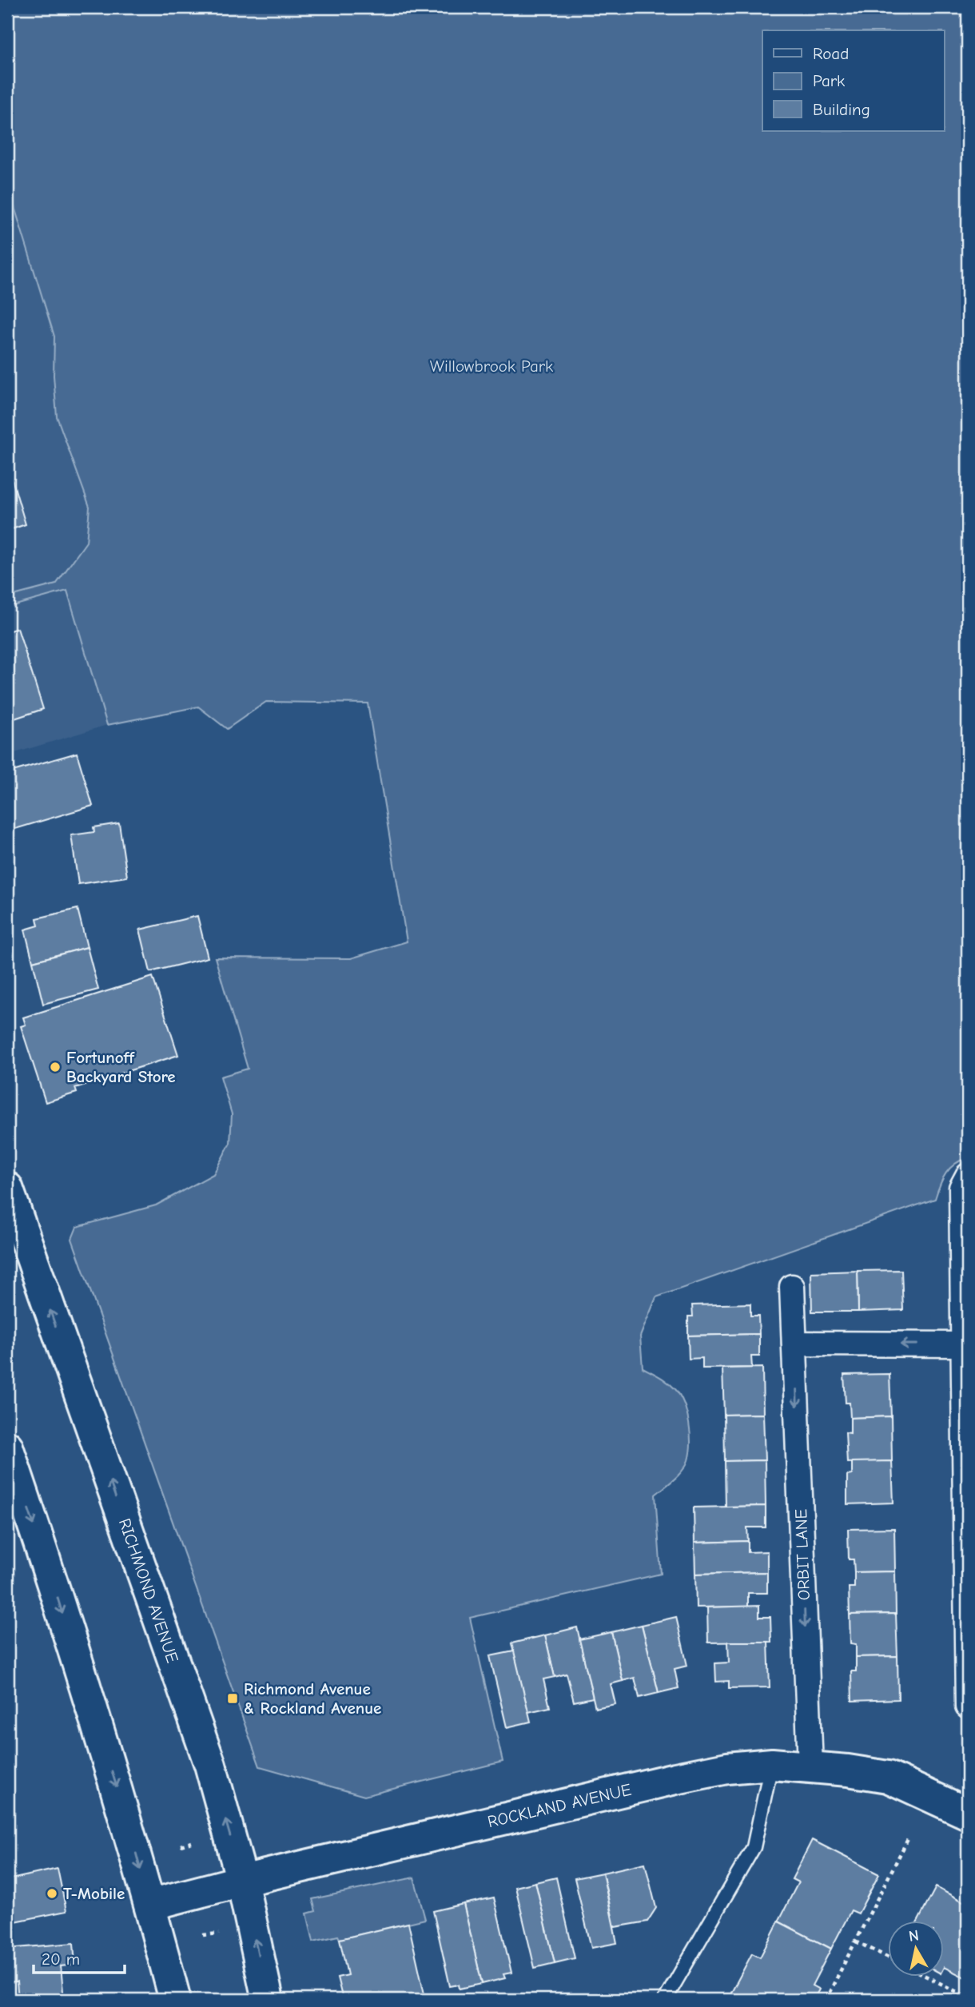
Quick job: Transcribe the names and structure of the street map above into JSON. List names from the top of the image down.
{
  "streets": {
    "main road": ["RICHMOND AVENUE", "ROCKLAND AVENUE"],
    "street": ["ORBIT LANE"]
  },
  "crossings": [
    ["ORBIT LANE", "ROCKLAND AVENUE"],
    ["RICHMOND AVENUE", "ROCKLAND AVENUE"]
  ],
  "parks": ["Willowbrook Park"],
  "places": {
    "other": ["Fortunoff Backyard Store", "T-Mobile"],
    "transit": ["Richmond Avenue & Rockland Avenue"]
  },
  "legend": ["Road", "Park", "Building"],
  "scale_bar": "20 m",
  "north": "top"
}
